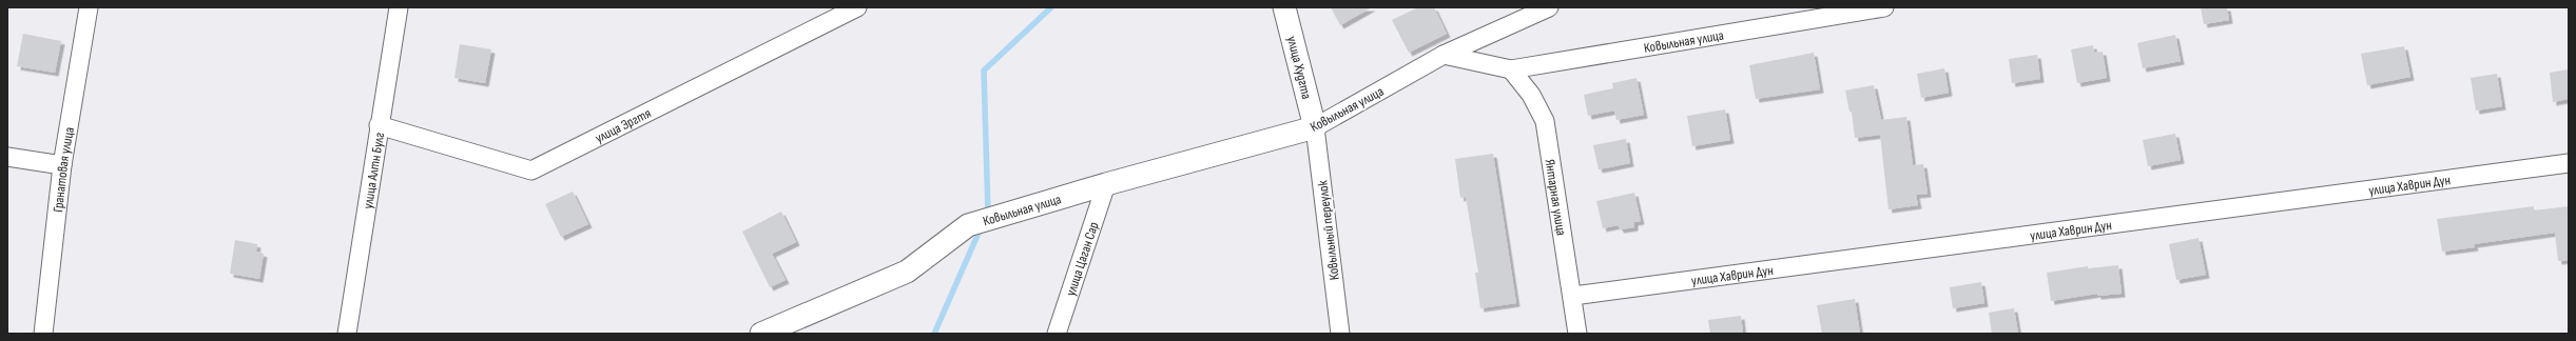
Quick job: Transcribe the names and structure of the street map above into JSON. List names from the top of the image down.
{
  "streets": {
    "street": [
      "Ковыльная улица",
      "улица Худгта",
      "улица Эргтя",
      "Гранатовая улица",
      "улица Алтн Булг",
      "улица Хаврин Дун",
      "Янтарная улица",
      "Ковыльный переулок",
      "улица Цаган Сар"
    ]
  },
  "crossings": [
    ["Ковыльная улица", "улица Худгта"],
    ["Ковыльная улица", "Янтарная улица"],
    ["Ковыльная улица", "Ковыльный переулок"],
    ["Ковыльная улица", "улица Цаган Сар"],
    ["улица Худгта", "Ковыльный переулок"],
    ["улица Эргтя", "улица Алтн Булг"],
    ["улица Хаврин Дун", "Янтарная улица"]
  ]
}
